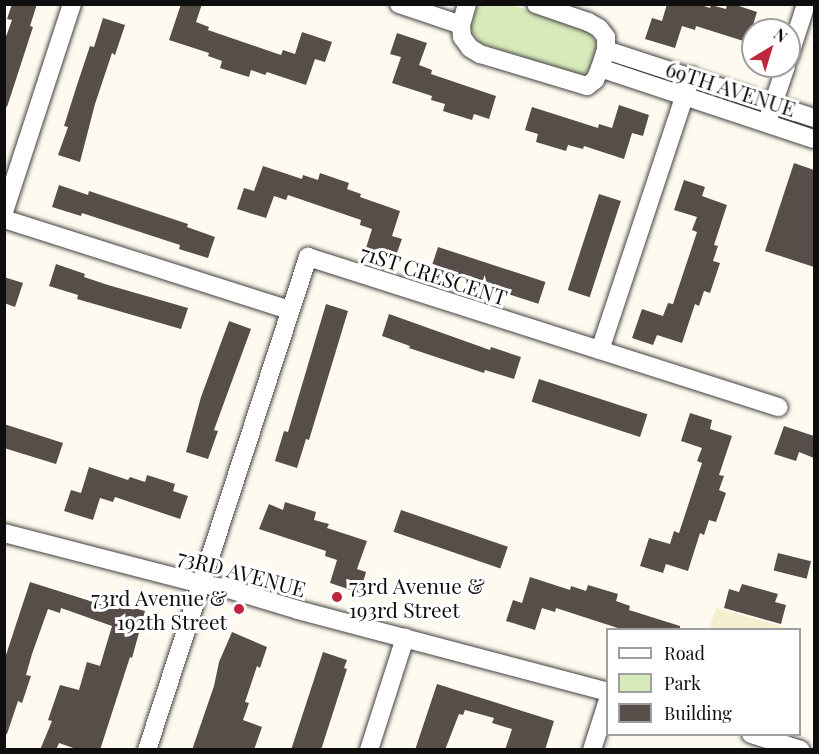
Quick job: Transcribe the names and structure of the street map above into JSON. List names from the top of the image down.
{
  "streets": {
    "street": ["69TH AVENUE", "71ST CRESCENT", "73RD AVENUE"]
  },
  "crossings": [
    ["71ST CRESCENT", "73RD AVENUE"]
  ],
  "places": ["73rd Avenue & 193rd Street", "73rd Avenue & 192th Street"],
  "legend": ["Road", "Park", "Building"],
  "north": "top right"
}
